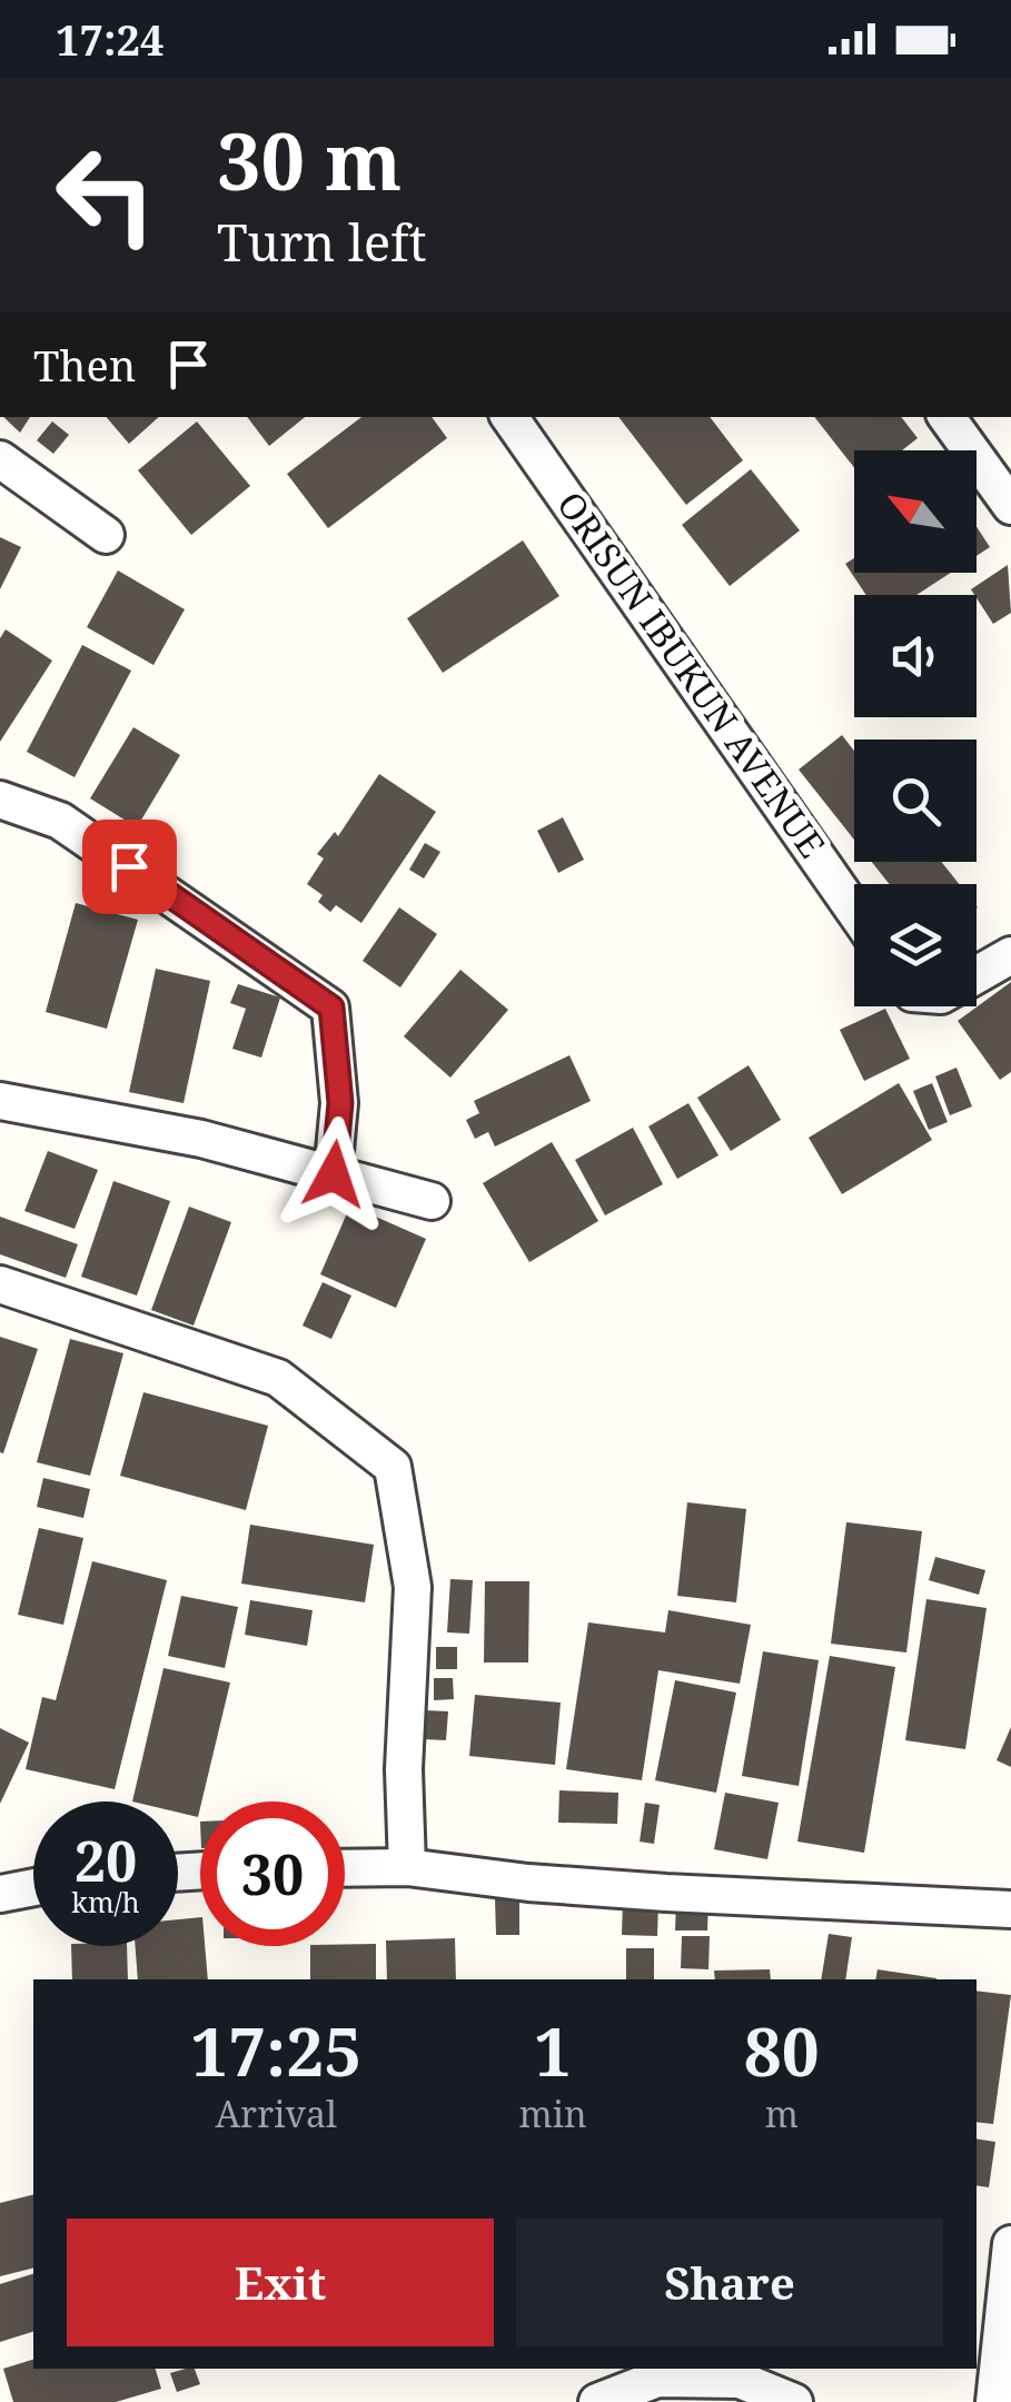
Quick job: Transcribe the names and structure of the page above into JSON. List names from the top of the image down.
{
  "streets": {
    "street": ["ORISUN IBUKUN AVENUE"]
  },
  "north": "top left",
  "page": {
    "status": "17:24",
    "turn": ["30 m", "Turn left"],
    "then": "Then",
    "speed": "20 km/h",
    "limit": "30",
    "eta": [
      "17:25",
      "Arrival",
      "1",
      "min",
      "80",
      "m"
    ],
    "buttons": ["Exit", "Share"]
  }
}
